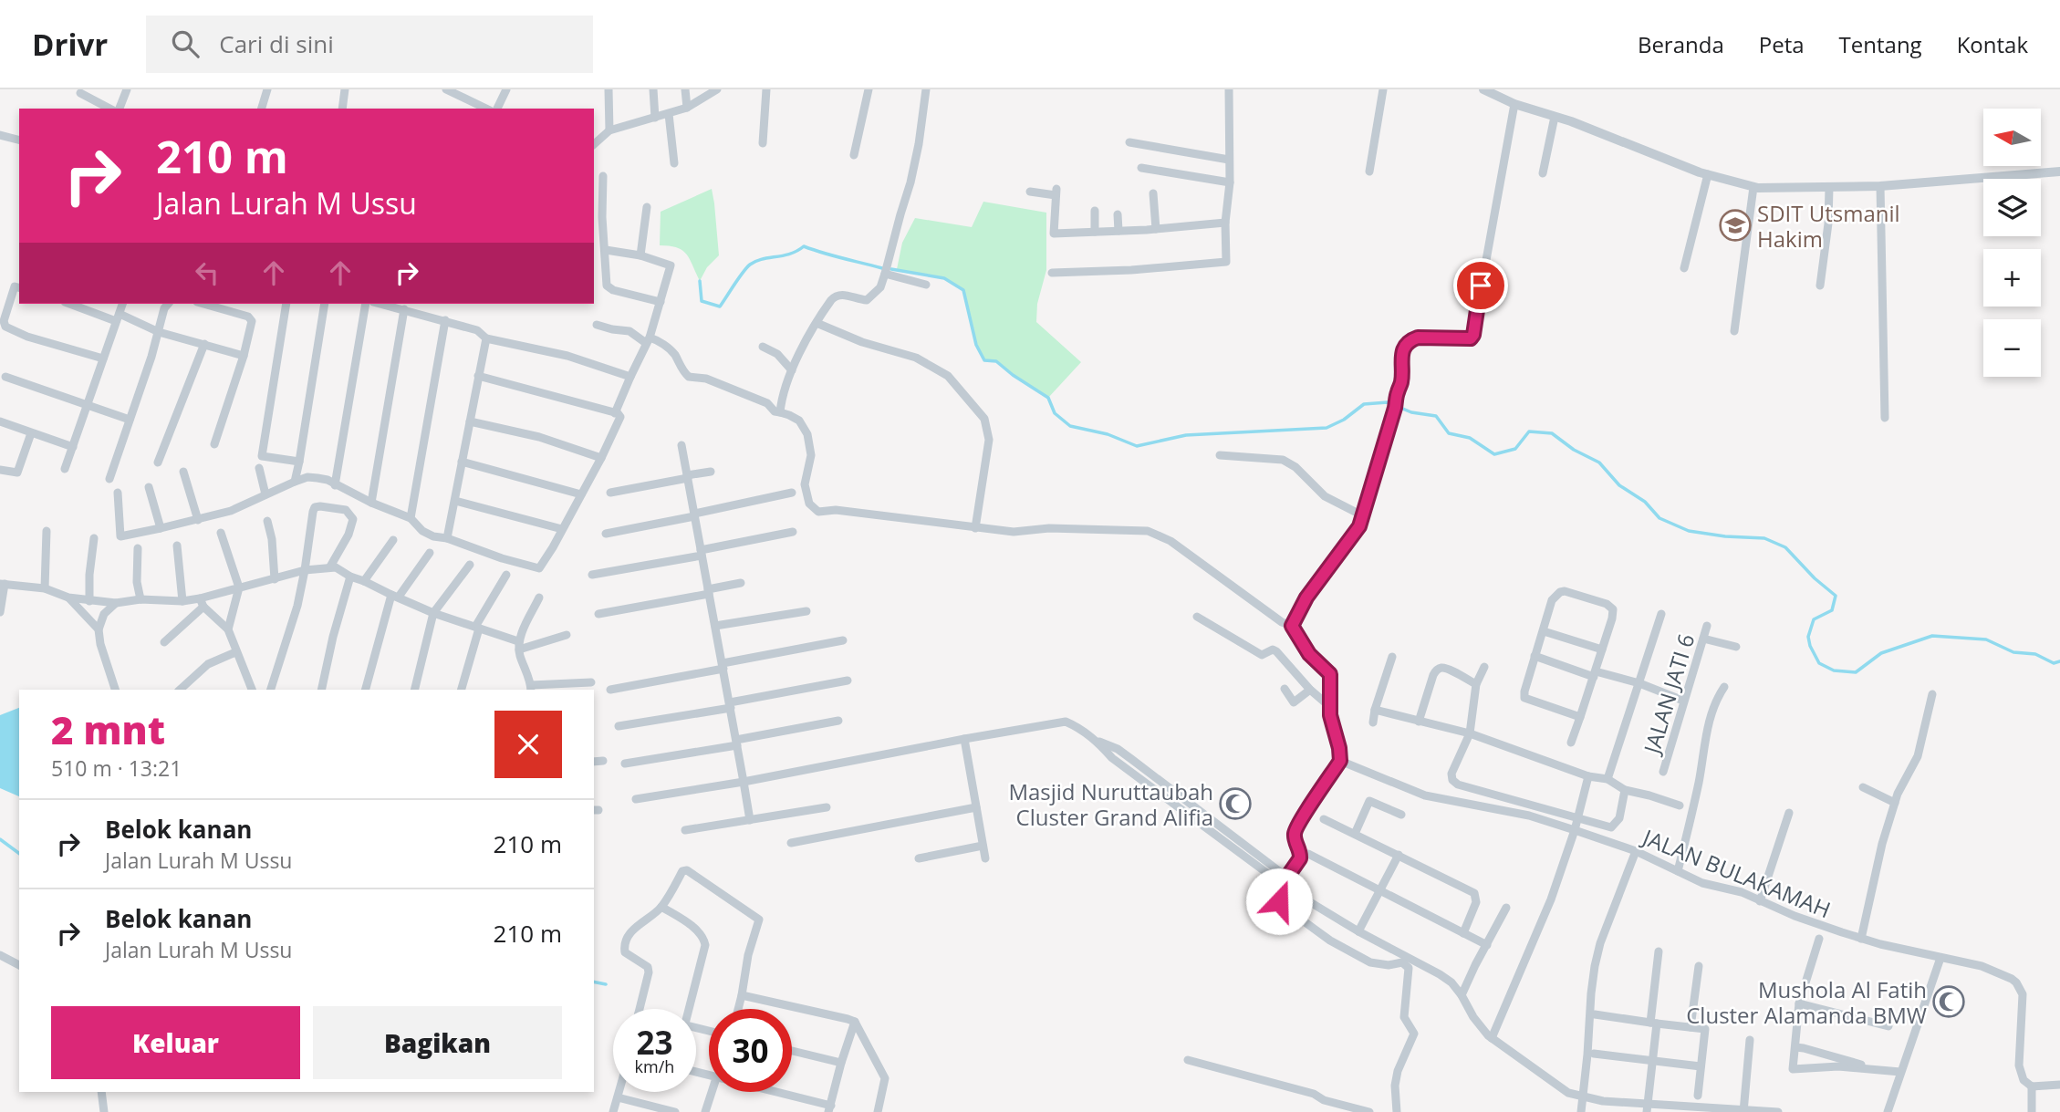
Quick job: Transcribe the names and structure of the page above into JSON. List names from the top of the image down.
{
  "streets": {
    "street": ["JALAN JATI 6", "JALAN BULAKAMAH"]
  },
  "places": {
    "school or university": ["SDIT Utsmanil Hakim"],
    "mosque": ["Masjid Nuruttaubah Cluster Grand Alifia", "Mushola Al Fatih Cluster Alamanda BMW"]
  },
  "north": "left",
  "page": {
    "header": "Drivr",
    "search": "Cari di sini",
    "nav": [
      "Beranda",
      "Peta",
      "Tentang",
      "Kontak"
    ],
    "map_buttons": ["+", "−"],
    "turn": ["210 m", "Jalan Lurah M Ussu"],
    "heading": ["2 mnt", "510 m · 13:21"],
    "list": [
      {
        "name": "Belok kanan",
        "note": "Jalan Lurah M Ussu",
        "value": "210 m"
      },
      {
        "name": "Belok kanan",
        "note": "Jalan Lurah M Ussu",
        "value": "210 m"
      }
    ],
    "buttons": ["Keluar", "Bagikan"],
    "speed": "23 km/h",
    "limit": "30"
  }
}
